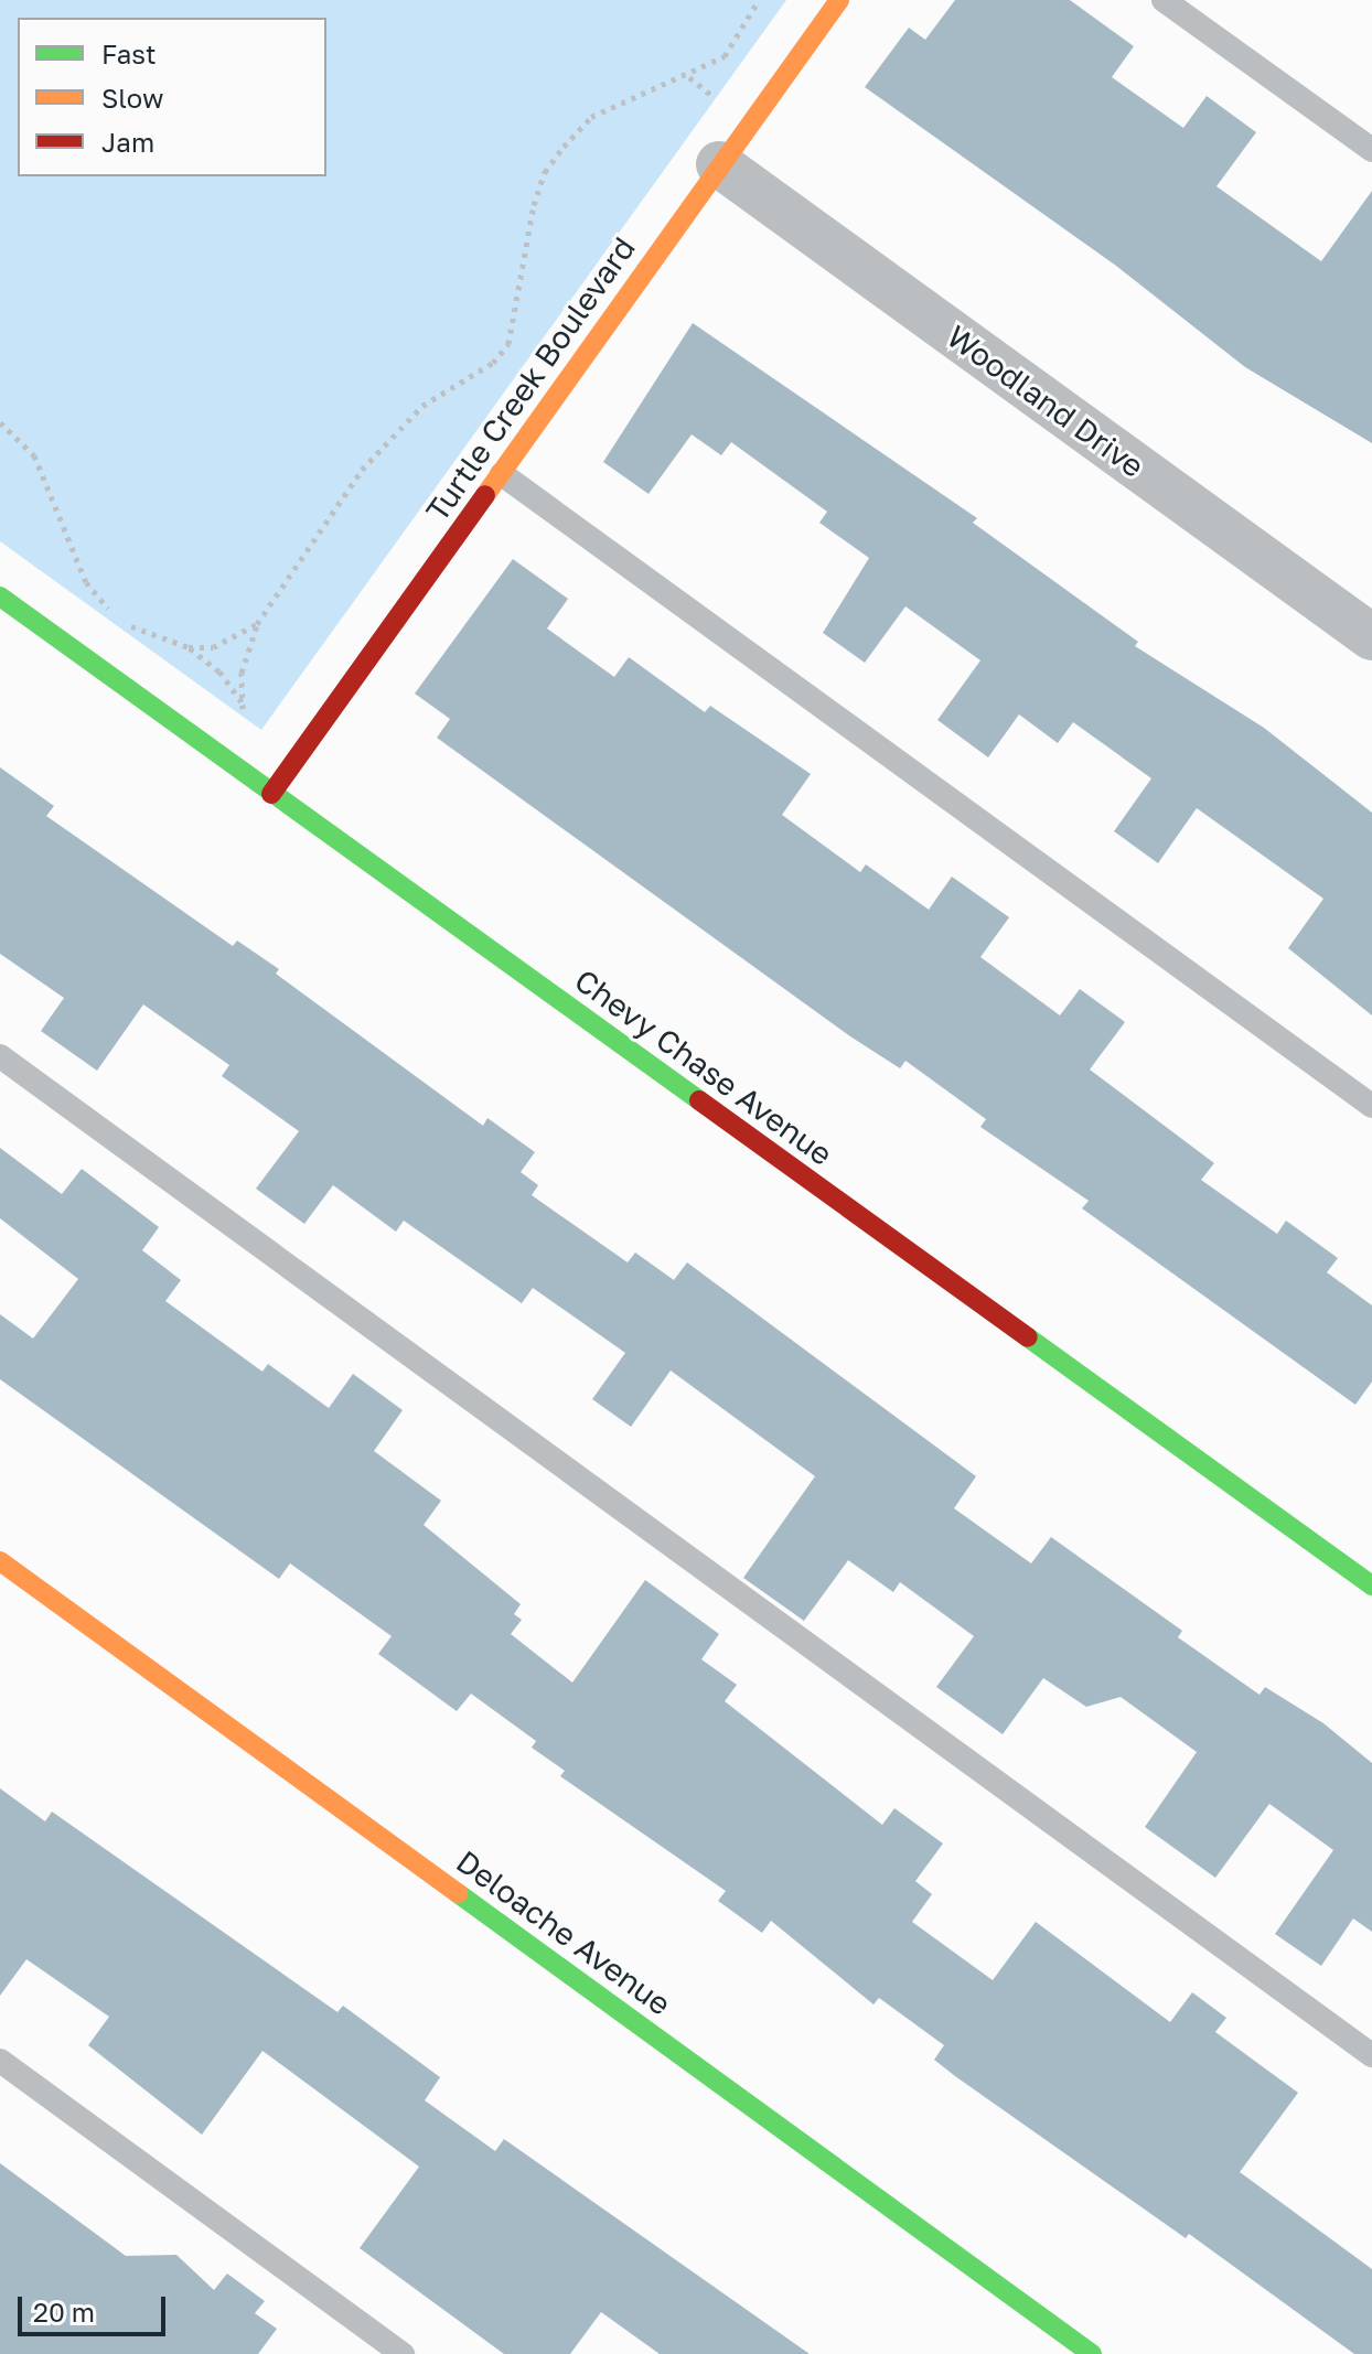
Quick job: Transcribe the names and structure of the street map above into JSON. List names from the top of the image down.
{
  "streets": {
    "street": [
      "Turtle Creek Boulevard",
      "Woodland Drive",
      "Chevy Chase Avenue",
      "Deloache Avenue"
    ]
  },
  "crossings": [
    ["Turtle Creek Boulevard", "Woodland Drive"],
    ["Turtle Creek Boulevard", "Chevy Chase Avenue"]
  ],
  "legend": ["Fast", "Slow", "Jam"],
  "scale_bar": "20 m"
}
